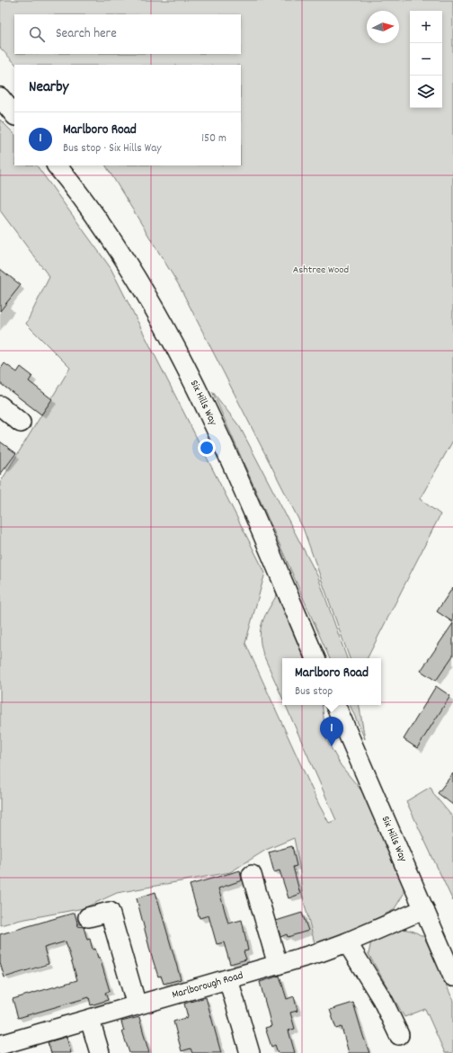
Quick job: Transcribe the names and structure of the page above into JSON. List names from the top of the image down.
{
  "streets": {
    "street": ["Six Hills Way", "Marlborough Road"]
  },
  "crossings": [
    ["Six Hills Way", "Marlborough Road"]
  ],
  "parks": ["Ashtree Wood"],
  "north": "right",
  "page": {
    "map_buttons": ["+", "−"],
    "search": "Search here",
    "heading": "Nearby",
    "list": [
      {
        "mark": "1",
        "name": "Marlboro Road",
        "note": "Bus stop · Six Hills Way",
        "value": "150 m"
      }
    ],
    "popup": ["Marlboro Road", "Bus stop"],
    "pins": "1"
  }
}
